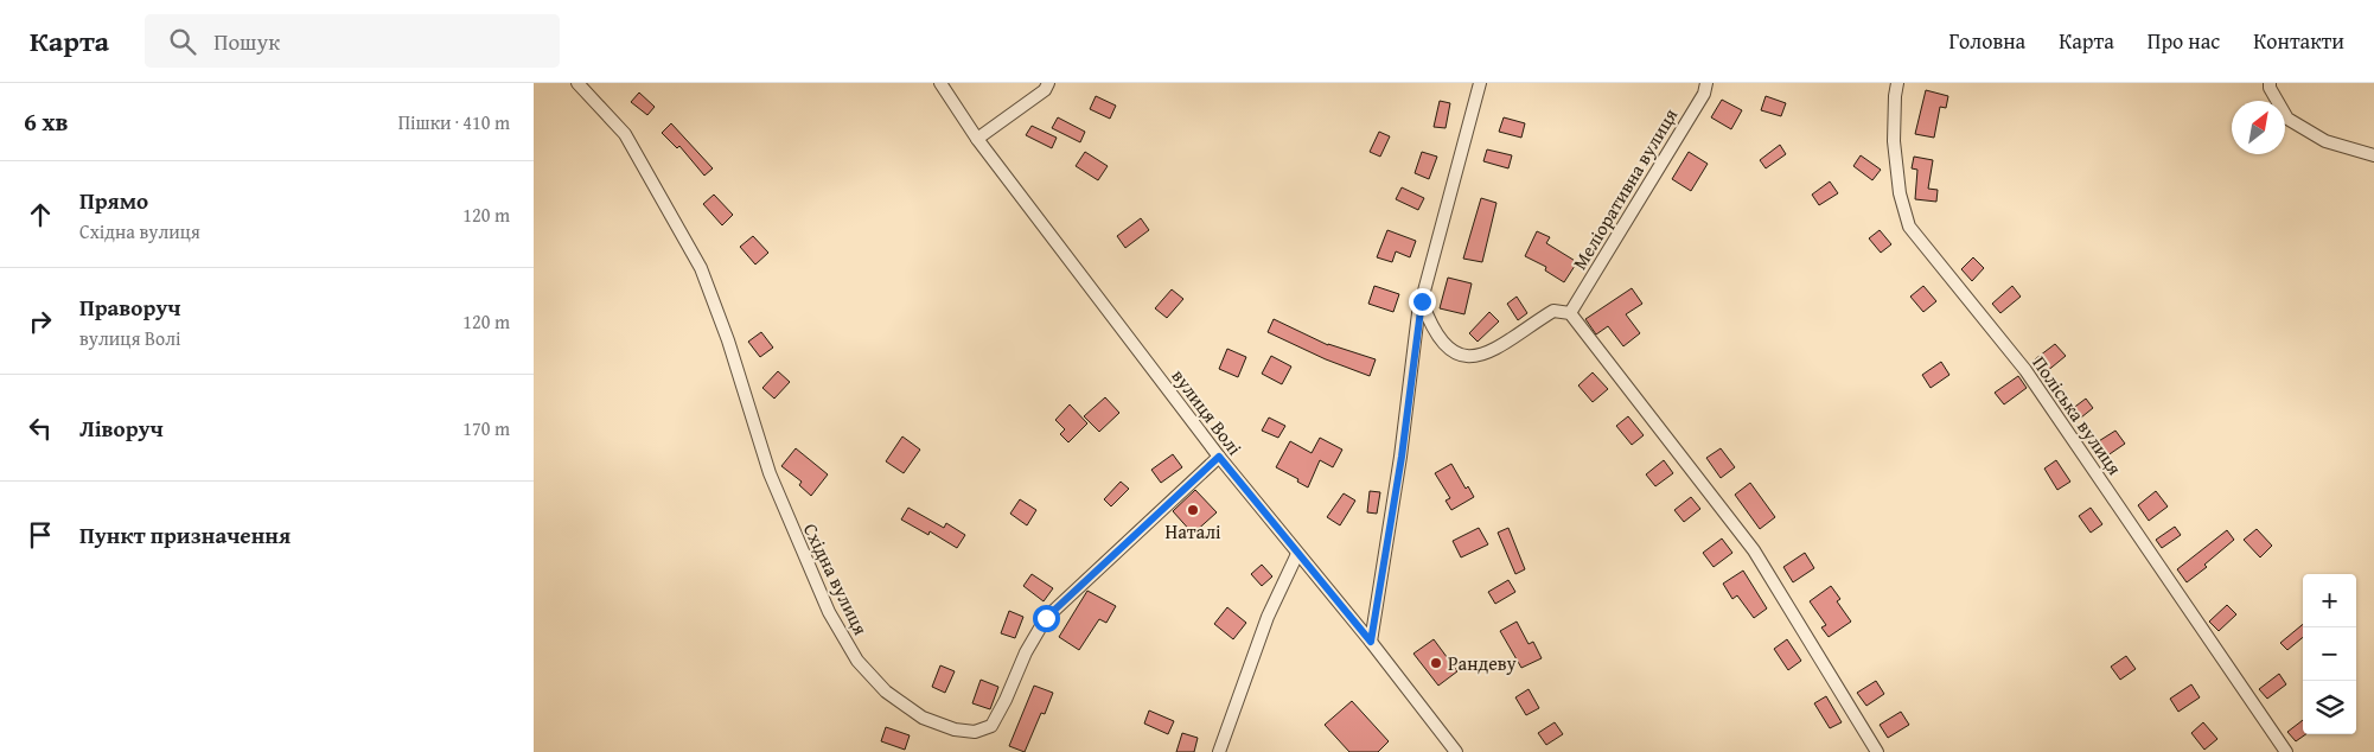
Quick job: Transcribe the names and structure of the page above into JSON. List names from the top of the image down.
{
  "streets": {
    "street": [
      "Меліоративна вулиця",
      "вулиця Волі",
      "Поліська вулиця",
      "Східна вулиця"
    ]
  },
  "crossings": [
    ["вулиця Волі", "Східна вулиця"]
  ],
  "places": ["Наталі", "Рандеву"],
  "north": "top right",
  "page": {
    "header": "Карта",
    "search": "Пошук",
    "nav": [
      "Головна",
      "Карта",
      "Про нас",
      "Контакти"
    ],
    "heading": ["6 хв", "Пішки · 410 m"],
    "list": [
      ["Прямо", "Східна вулиця", "120 m"],
      ["Праворуч", "вулиця Волі", "120 m"],
      ["Ліворуч", "170 m"],
      "Пункт призначення"
    ],
    "map_buttons": ["+", "−"]
  }
}
